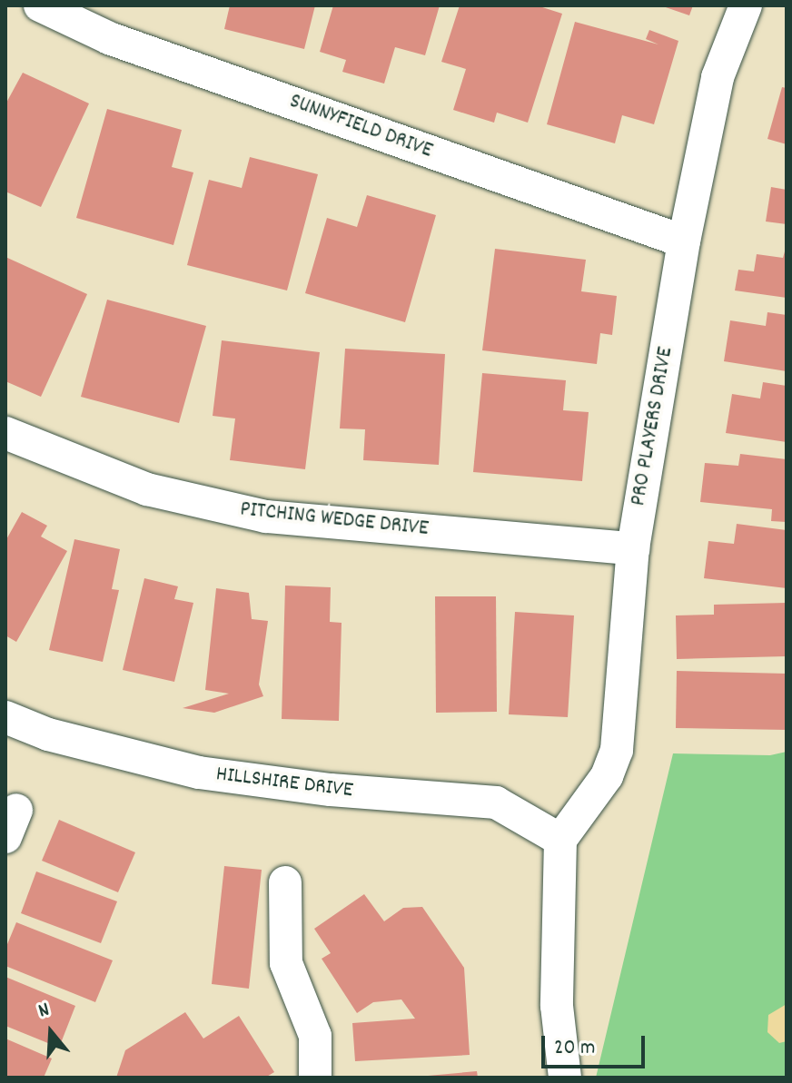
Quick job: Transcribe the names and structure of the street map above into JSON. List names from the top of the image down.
{
  "streets": {
    "street": [
      "SUNNYFIELD DRIVE",
      "PRO PLAYERS DRIVE",
      "PITCHING WEDGE DRIVE",
      "HILLSHIRE DRIVE"
    ]
  },
  "crossings": [
    ["SUNNYFIELD DRIVE", "PRO PLAYERS DRIVE"],
    ["PRO PLAYERS DRIVE", "PITCHING WEDGE DRIVE"],
    ["PRO PLAYERS DRIVE", "HILLSHIRE DRIVE"]
  ],
  "scale_bar": "20 m",
  "north": "top"
}
